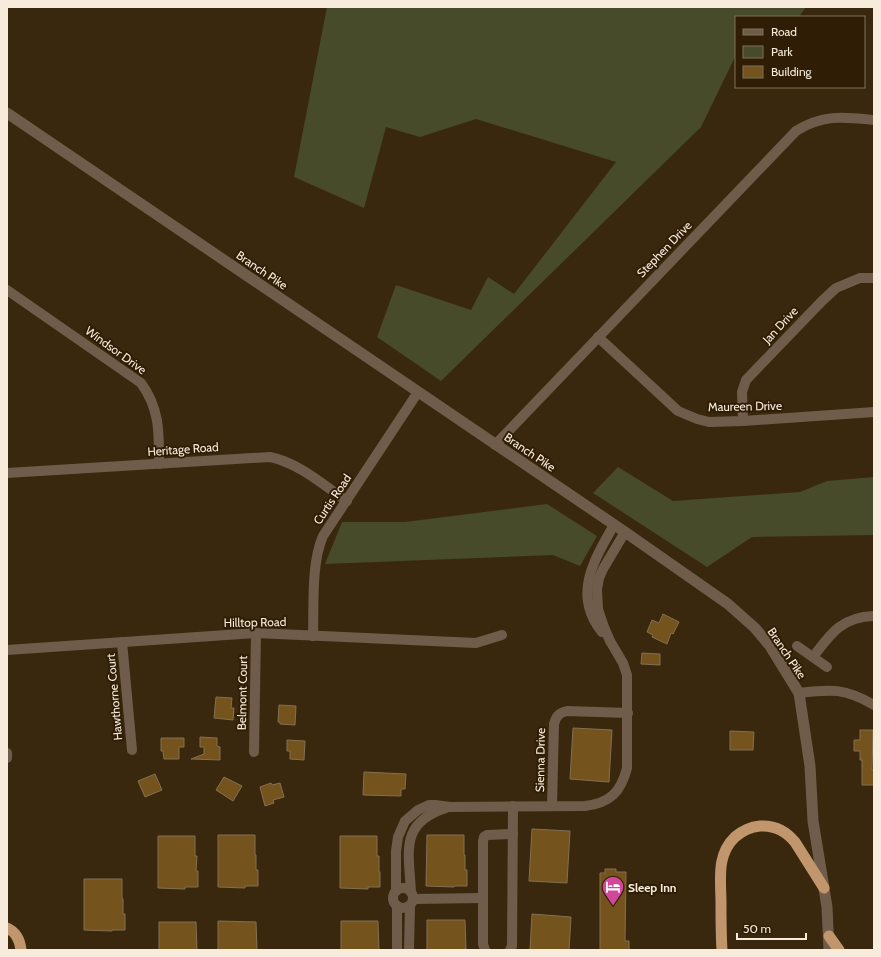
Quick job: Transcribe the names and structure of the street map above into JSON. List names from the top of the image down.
{
  "streets": {
    "street": [
      "Stephen Drive",
      "Branch Pike",
      "Jan Drive",
      "Windsor Drive",
      "Maureen Drive",
      "Heritage Road",
      "Curtis Road",
      "Hilltop Road",
      "Belmont Court",
      "Hawthorne Court",
      "Sienna Drive"
    ]
  },
  "crossings": [
    ["Stephen Drive", "Branch Pike"],
    ["Stephen Drive", "Maureen Drive"],
    ["Branch Pike", "Curtis Road"],
    ["Branch Pike", "Sienna Drive"],
    ["Jan Drive", "Maureen Drive"],
    ["Windsor Drive", "Heritage Road"],
    ["Heritage Road", "Curtis Road"],
    ["Curtis Road", "Hilltop Road"],
    ["Hilltop Road", "Belmont Court"],
    ["Hilltop Road", "Hawthorne Court"]
  ],
  "places": {
    "hotel": ["Sleep Inn"]
  },
  "legend": ["Road", "Park", "Building"],
  "scale_bar": "50 m"
}
